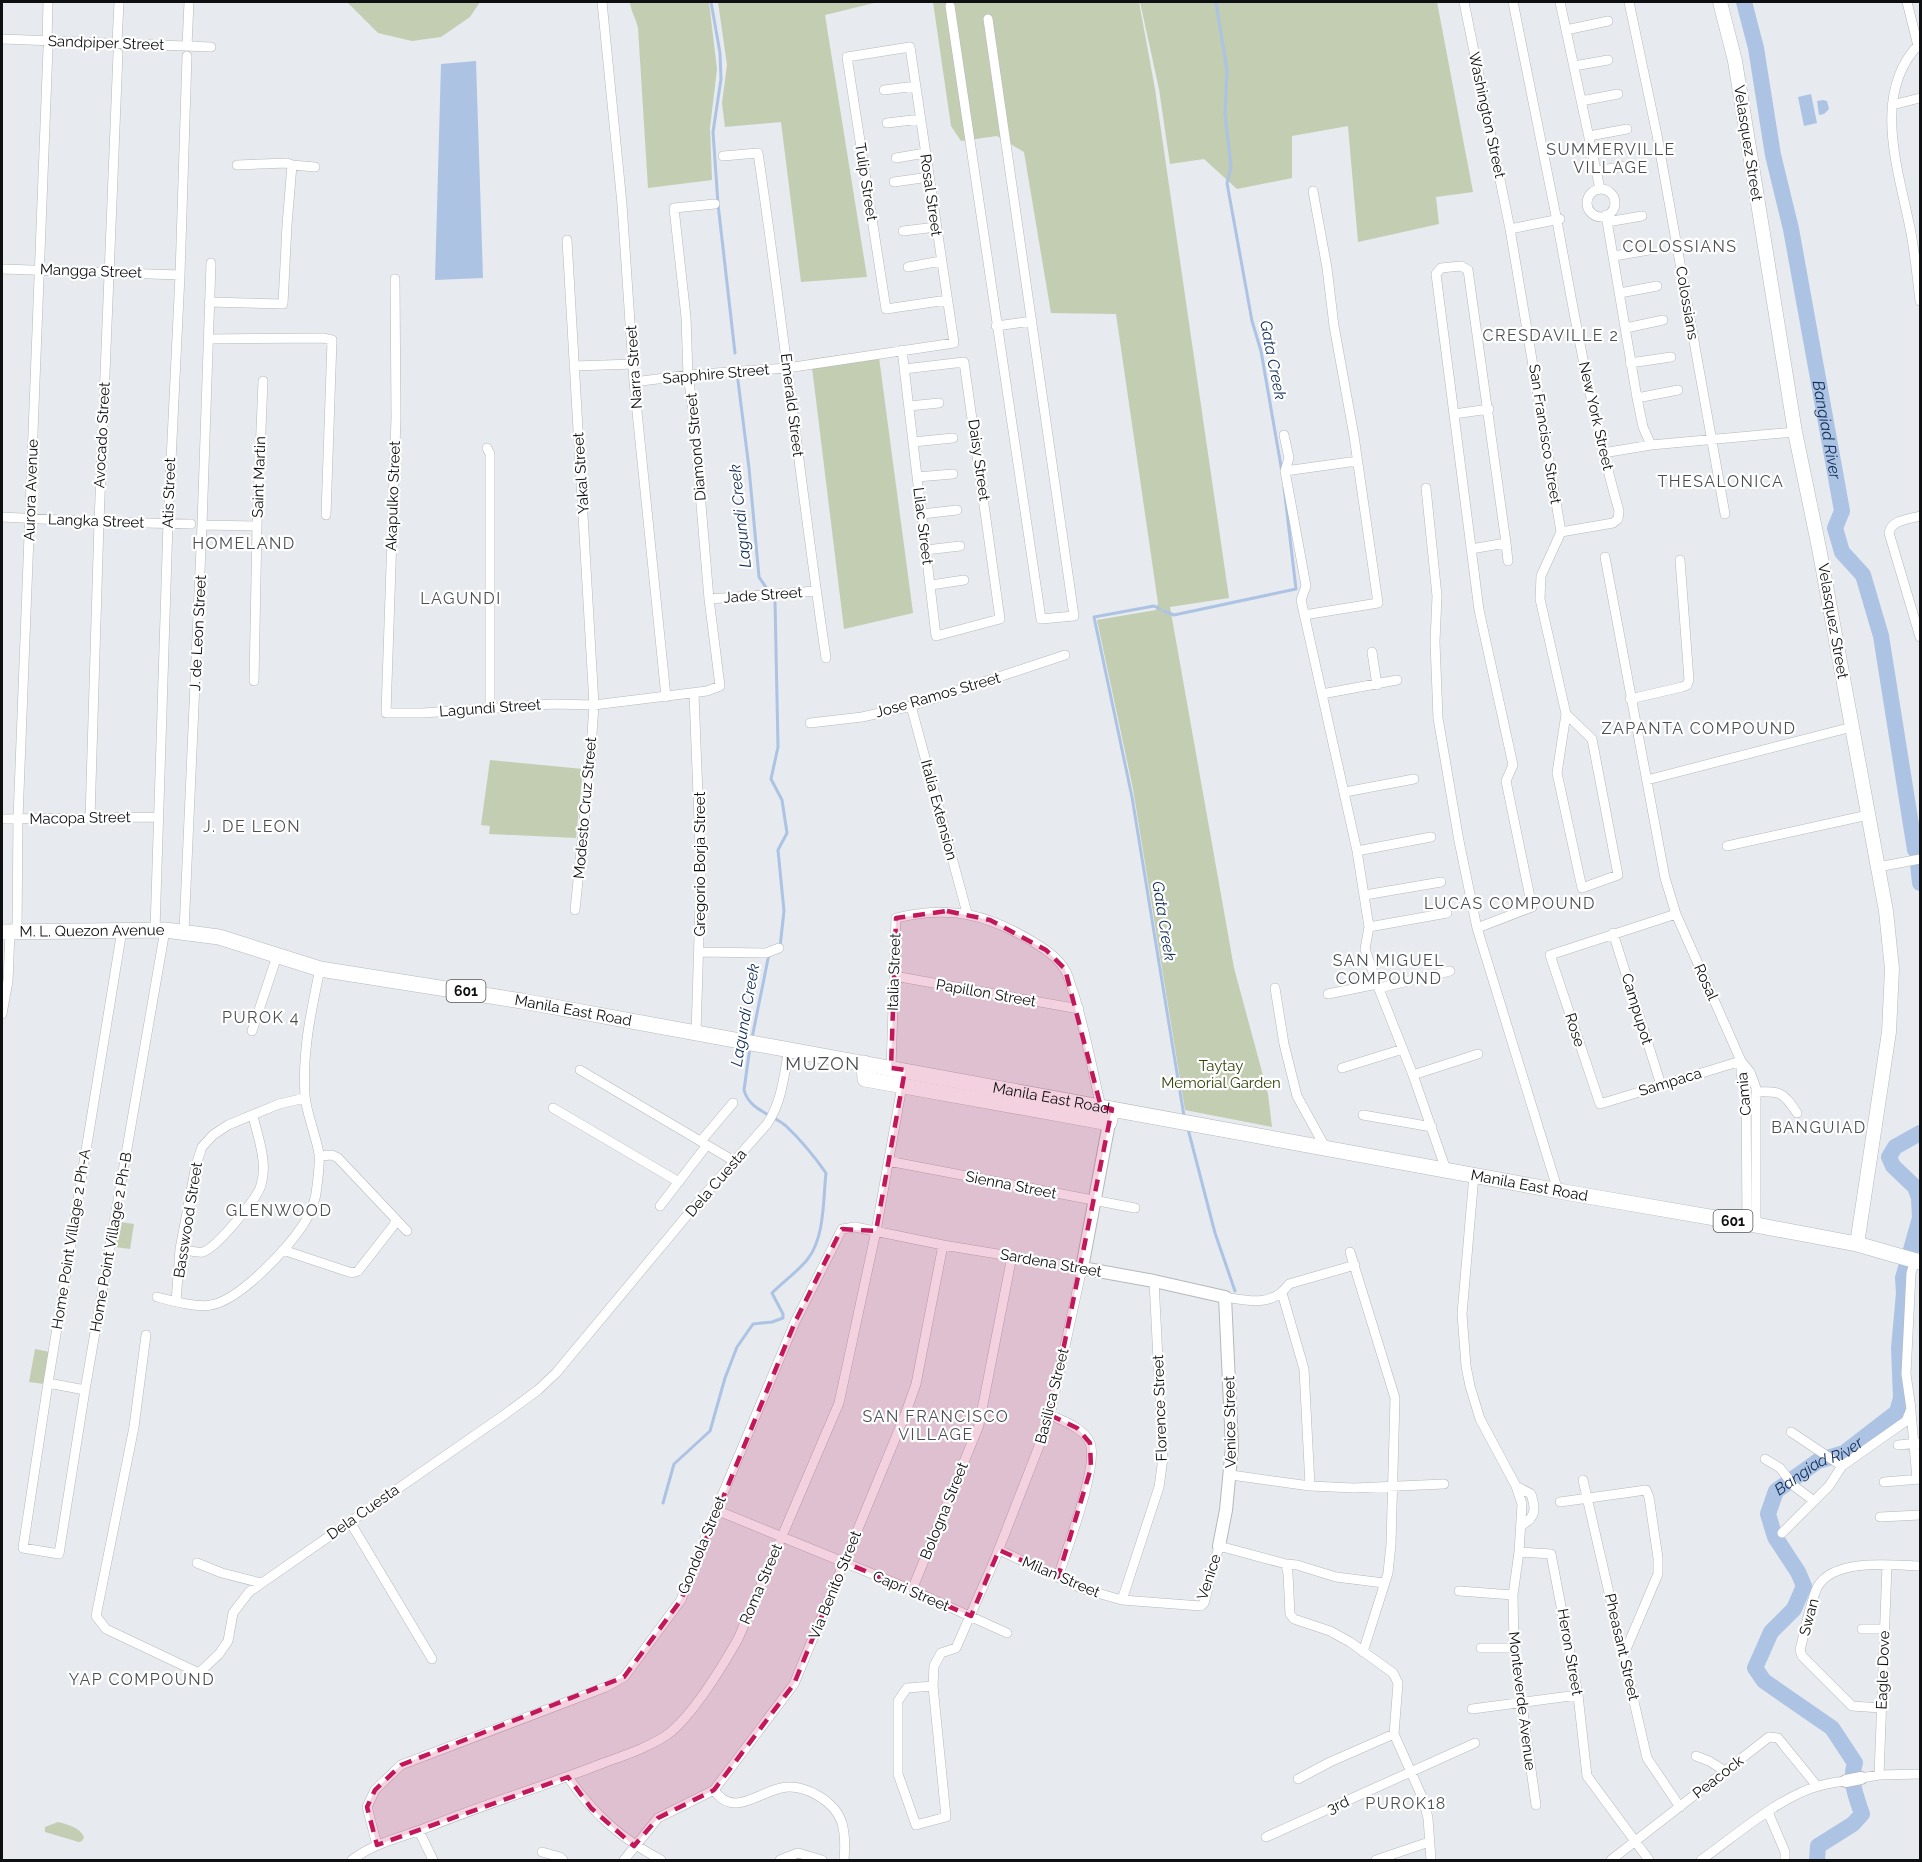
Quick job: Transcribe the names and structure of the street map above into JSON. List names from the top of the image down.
{
  "streets": {
    "main road": [
      "Velasquez Street",
      "M. L. Quezon Avenue",
      "601",
      "Manila East Road"
    ],
    "street": [
      "Sandpiper Street",
      "Washington Street",
      "Tulip Street",
      "Rosal Street",
      "Mangga Street",
      "Colossians",
      "Narra Street",
      "Sapphire Street",
      "Emerald Street",
      "New York Street",
      "San Francisco Street",
      "Avocado Street",
      "Diamond Street",
      "Daisy Street",
      "Yakal Street",
      "Saint Martin",
      "Aurora Avenue",
      "Atis Street",
      "Akapulko Street",
      "Langka Street",
      "Lilac Street",
      "Jade Street",
      "J. de Leon Street",
      "Jose Ramos Street",
      "Lagundi Street",
      "Modesto Cruz Street",
      "Italia Extension",
      "Macopa Street",
      "Gregorio Borja Street",
      "Italia Street",
      "Rosal",
      "Papillon Street",
      "Campupot",
      "Rose",
      "Sampaca",
      "Camia",
      "Dela Cuesta",
      "Sienna Street",
      "Basswood Street",
      "Home Point Village 2 Ph-A",
      "Home Point Village 2 Ph-B",
      "Sardena Street",
      "Basilica Street",
      "Florence Street",
      "Venice Street",
      "Bologna Street",
      "Gondola Street",
      "Milan Street",
      "Venice",
      "Roma Street",
      "Via Benito Street",
      "Capri Street",
      "Swan",
      "Pheasant Street",
      "Heron Street",
      "Eagle Dove",
      "Monteverde Avenue",
      "Peacock",
      "3rd"
    ]
  },
  "crossings": [
    ["Sandpiper Street", "Avocado Street"],
    ["Sandpiper Street", "Aurora Avenue"],
    ["Sandpiper Street", "Atis Street"],
    ["Washington Street", "San Francisco Street"],
    ["Velasquez Street", "Manila East Road"],
    ["Tulip Street", "Rosal Street"],
    ["Rosal Street", "Sapphire Street"],
    ["Mangga Street", "Avocado Street"],
    ["Mangga Street", "Aurora Avenue"],
    ["Mangga Street", "Atis Street"],
    ["Narra Street", "Sapphire Street"],
    ["Narra Street", "Lagundi Street"],
    ["Sapphire Street", "Emerald Street"],
    ["Sapphire Street", "Diamond Street"],
    ["Sapphire Street", "Lilac Street"],
    ["Emerald Street", "Jade Street"],
    ["New York Street", "San Francisco Street"],
    ["Avocado Street", "Langka Street"],
    ["Avocado Street", "Macopa Street"],
    ["Diamond Street", "Jade Street"],
    ["Diamond Street", "Lagundi Street"],
    ["Daisy Street", "Lilac Street"],
    ["Yakal Street", "Lagundi Street"],
    ["Yakal Street", "Modesto Cruz Street"],
    ["Aurora Avenue", "Langka Street"],
    ["Aurora Avenue", "Macopa Street"],
    ["Aurora Avenue", "M. L. Quezon Avenue"],
    ["Atis Street", "Langka Street"],
    ["Atis Street", "Macopa Street"],
    ["Atis Street", "M. L. Quezon Avenue"],
    ["Atis Street", "Home Point Village 2 Ph-B"],
    ["Akapulko Street", "Lagundi Street"],
    ["J. de Leon Street", "M. L. Quezon Avenue"],
    ["J. de Leon Street", "Manila East Road"],
    ["Jose Ramos Street", "Italia Extension"],
    ["Lagundi Street", "Modesto Cruz Street"],
    ["Lagundi Street", "Gregorio Borja Street"],
    ["Italia Extension", "Italia Street"],
    ["Gregorio Borja Street", "Manila East Road"],
    ["M. L. Quezon Avenue", "Manila East Road"],
    ["M. L. Quezon Avenue", "Home Point Village 2 Ph-A"],
    ["M. L. Quezon Avenue", "Home Point Village 2 Ph-B"],
    ["Italia Street", "Papillon Street"],
    ["Italia Street", "Manila East Road"],
    ["Italia Street", "Basilica Street"],
    ["Rosal", "Sampaca"],
    ["Rosal", "Camia"],
    ["Campupot", "Rose"],
    ["Campupot", "Sampaca"],
    ["Manila East Road", "Camia"],
    ["Manila East Road", "Dela Cuesta"],
    ["Manila East Road", "Basilica Street"],
    ["Manila East Road", "Monteverde Avenue"],
    ["Rose", "Sampaca"],
    ["Sampaca", "Camia"],
    ["Sienna Street", "Basilica Street"],
    ["Sienna Street", "Roma Street"],
    ["Home Point Village 2 Ph-A", "Home Point Village 2 Ph-B"],
    ["Sardena Street", "Basilica Street"],
    ["Sardena Street", "Florence Street"],
    ["Sardena Street", "Venice Street"],
    ["Sardena Street", "Bologna Street"],
    ["Sardena Street", "Gondola Street"],
    ["Sardena Street", "Roma Street"],
    ["Sardena Street", "Via Benito Street"],
    ["Basilica Street", "Milan Street"],
    ["Basilica Street", "Capri Street"],
    ["Florence Street", "Milan Street"],
    ["Venice Street", "Venice"],
    ["Bologna Street", "Capri Street"],
    ["Gondola Street", "Roma Street"],
    ["Gondola Street", "Capri Street"],
    ["Milan Street", "Venice"],
    ["Roma Street", "Capri Street"],
    ["Via Benito Street", "Capri Street"],
    ["Swan", "Eagle Dove"],
    ["Pheasant Street", "Peacock"],
    ["Heron Street", "Monteverde Avenue"],
    ["Heron Street", "Peacock"]
  ],
  "districts": [
    "SUMMERVILLE VILLAGE",
    "COLOSSIANS",
    "CRESDAVILLE 2",
    "THESALONICA",
    "HOMELAND",
    "LAGUNDI",
    "ZAPANTA COMPOUND",
    "J. DE LEON",
    "LUCAS COMPOUND",
    "SAN MIGUEL COMPOUND",
    "PUROK 4",
    "MUZON",
    "BANGUIAD",
    "GLENWOOD",
    "SAN FRANCISCO VILLAGE",
    "YAP COMPOUND",
    "PUROK18"
  ],
  "water": ["Gata Creek", "Bangiad River", "Lagundi Creek"],
  "parks": ["Taytay Memorial Garden"]
}
